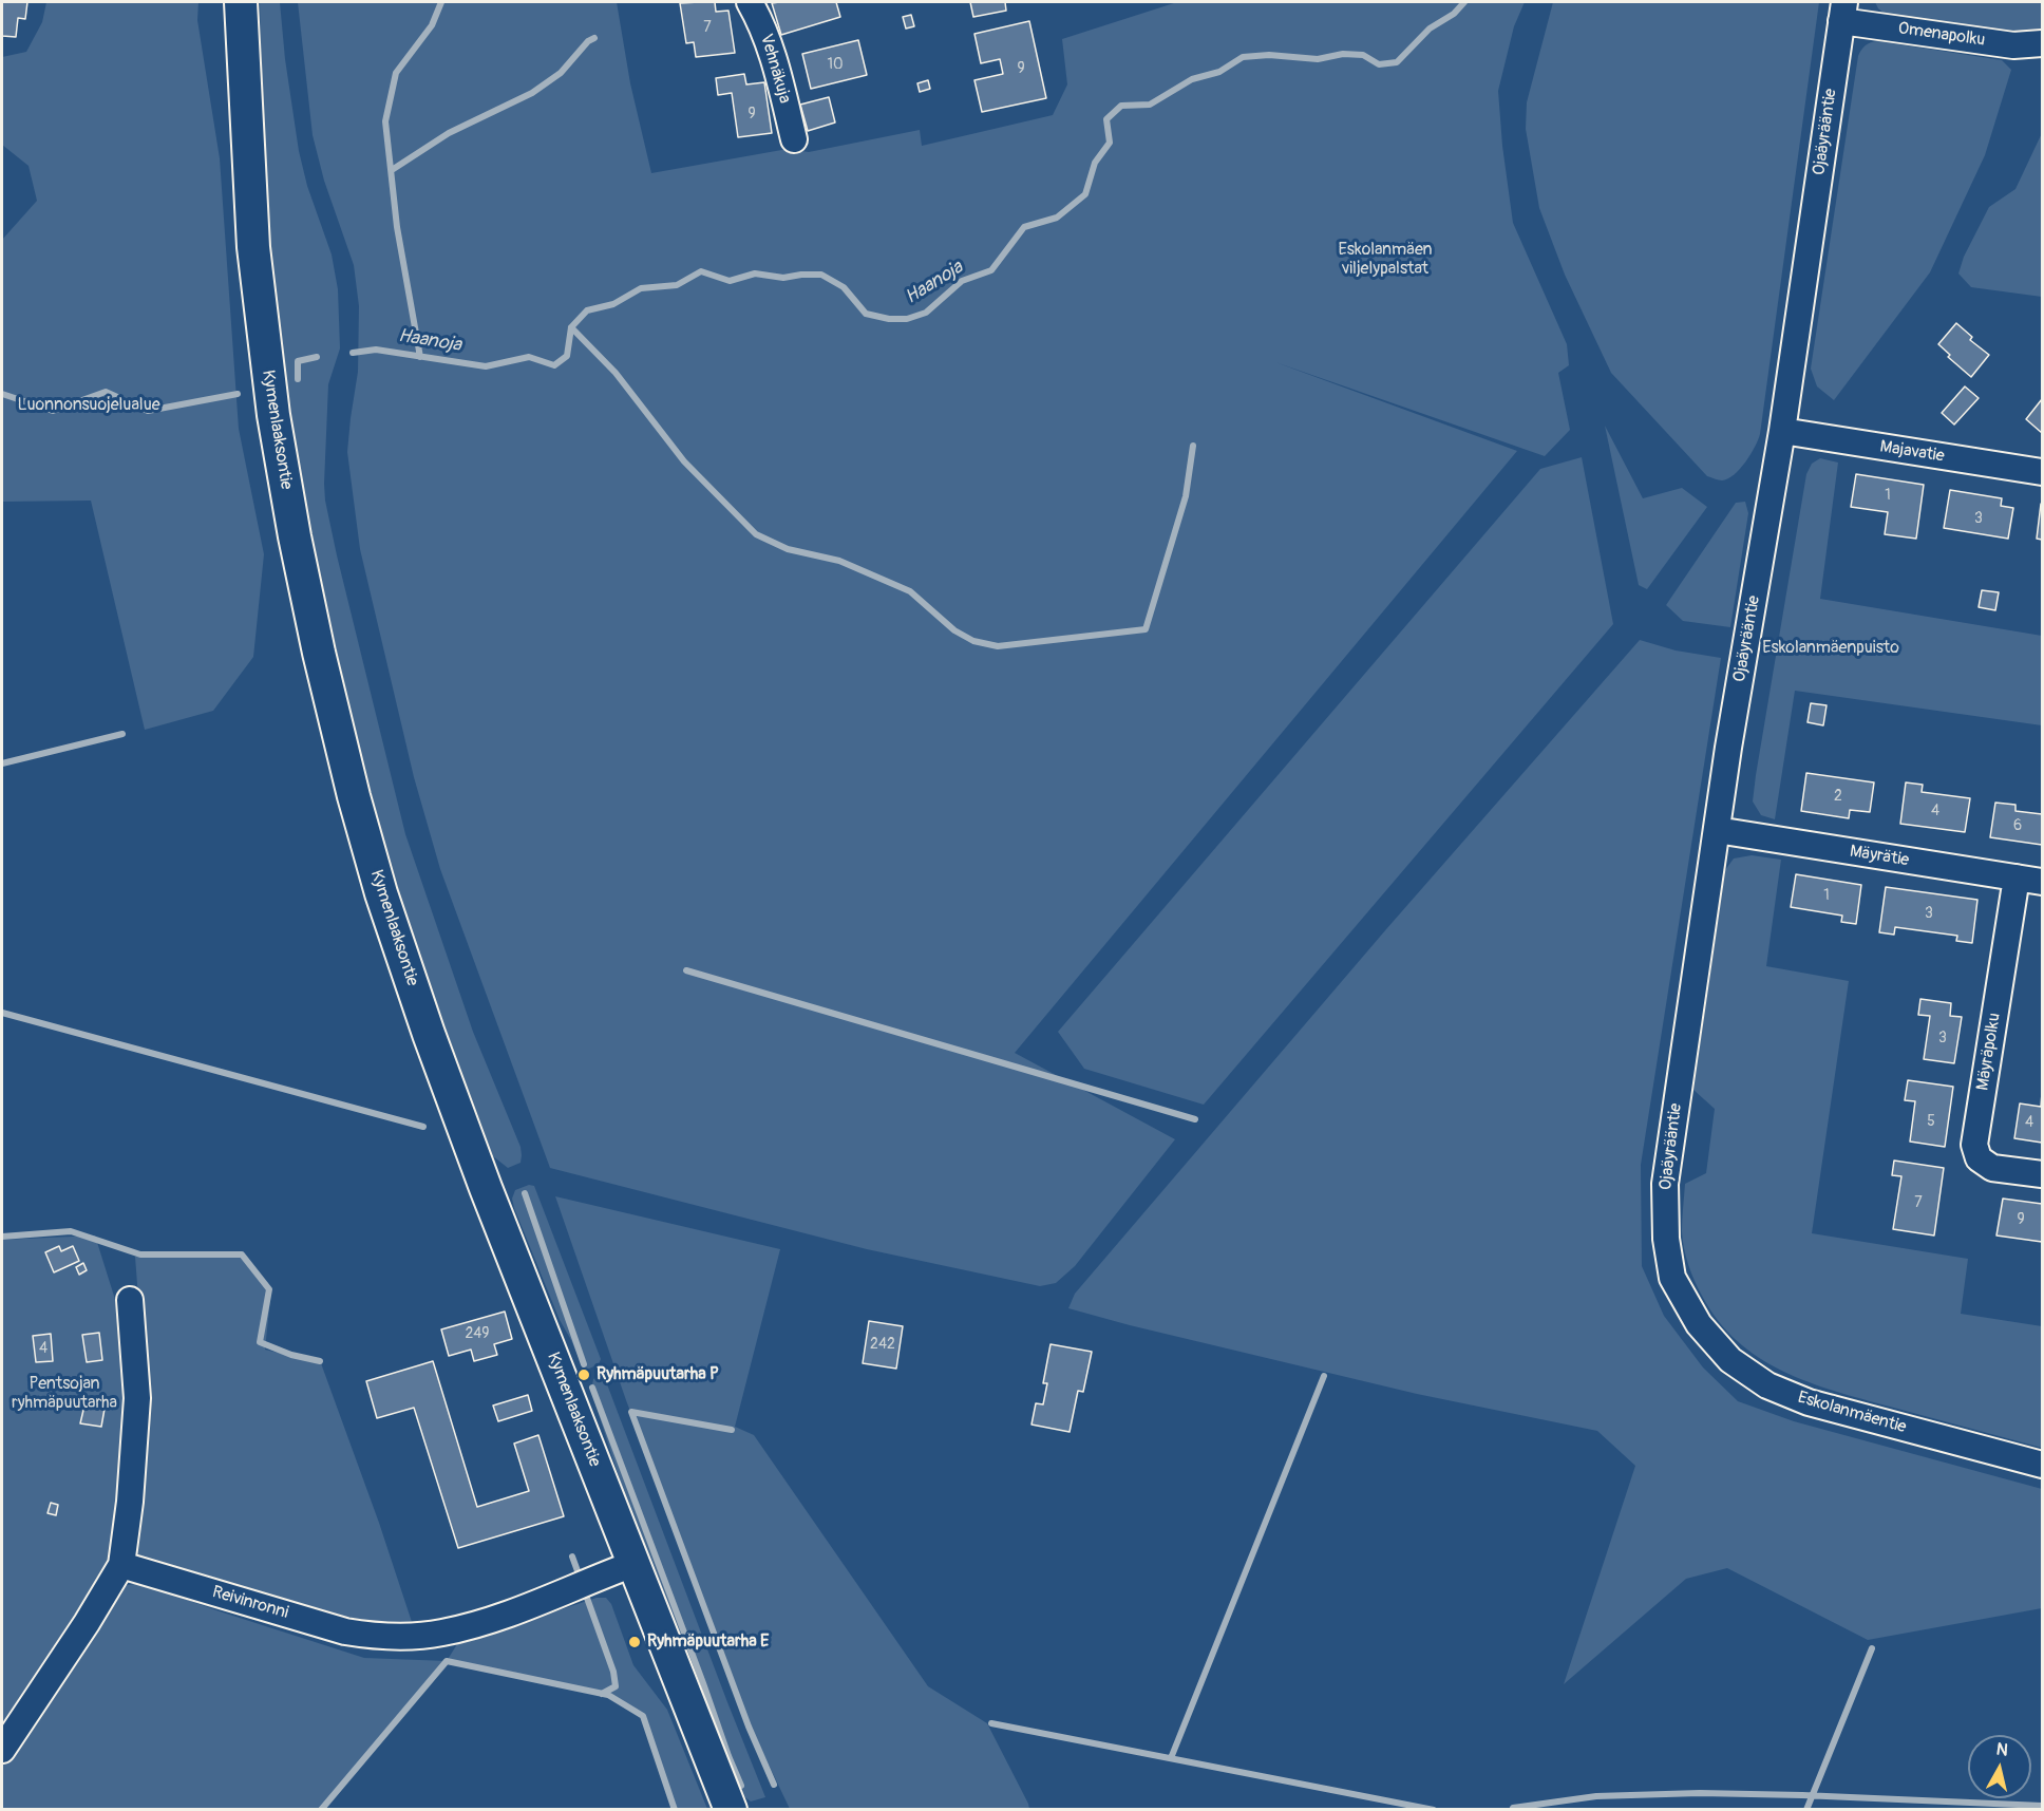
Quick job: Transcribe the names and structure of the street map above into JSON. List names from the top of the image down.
{
  "streets": {
    "main road": ["Kymenlaaksontie"],
    "street": [
      "Omenapolku",
      "Vehnäkuja",
      "Ojaäyrääntie",
      "Majavatie",
      "Mäyrätie",
      "Mäyräpolku",
      "Eskolanmäentie",
      "Reivinronni"
    ]
  },
  "crossings": [
    ["Omenapolku", "Ojaäyrääntie"],
    ["Ojaäyrääntie", "Majavatie"],
    ["Ojaäyrääntie", "Mäyrätie"],
    ["Ojaäyrääntie", "Eskolanmäentie"],
    ["Kymenlaaksontie", "Reivinronni"],
    ["Mäyrätie", "Mäyräpolku"]
  ],
  "water": ["Haanoja"],
  "parks": [
    "Eskolanmäen viljelypalstat",
    "Luonnonsuojelualue",
    "Eskolanmäenpuisto",
    "Pentsojan ryhmäpuutarha"
  ],
  "places": ["Ryhmäpuutarha P", "Ryhmäpuutarha E"],
  "house_numbers": [
    "7",
    "10",
    "9",
    "9",
    "1",
    "3",
    "2",
    "4",
    "6",
    "1",
    "3",
    "3",
    "5",
    "4",
    "7",
    "9",
    "249",
    "242",
    "4"
  ],
  "north": "top"
}
